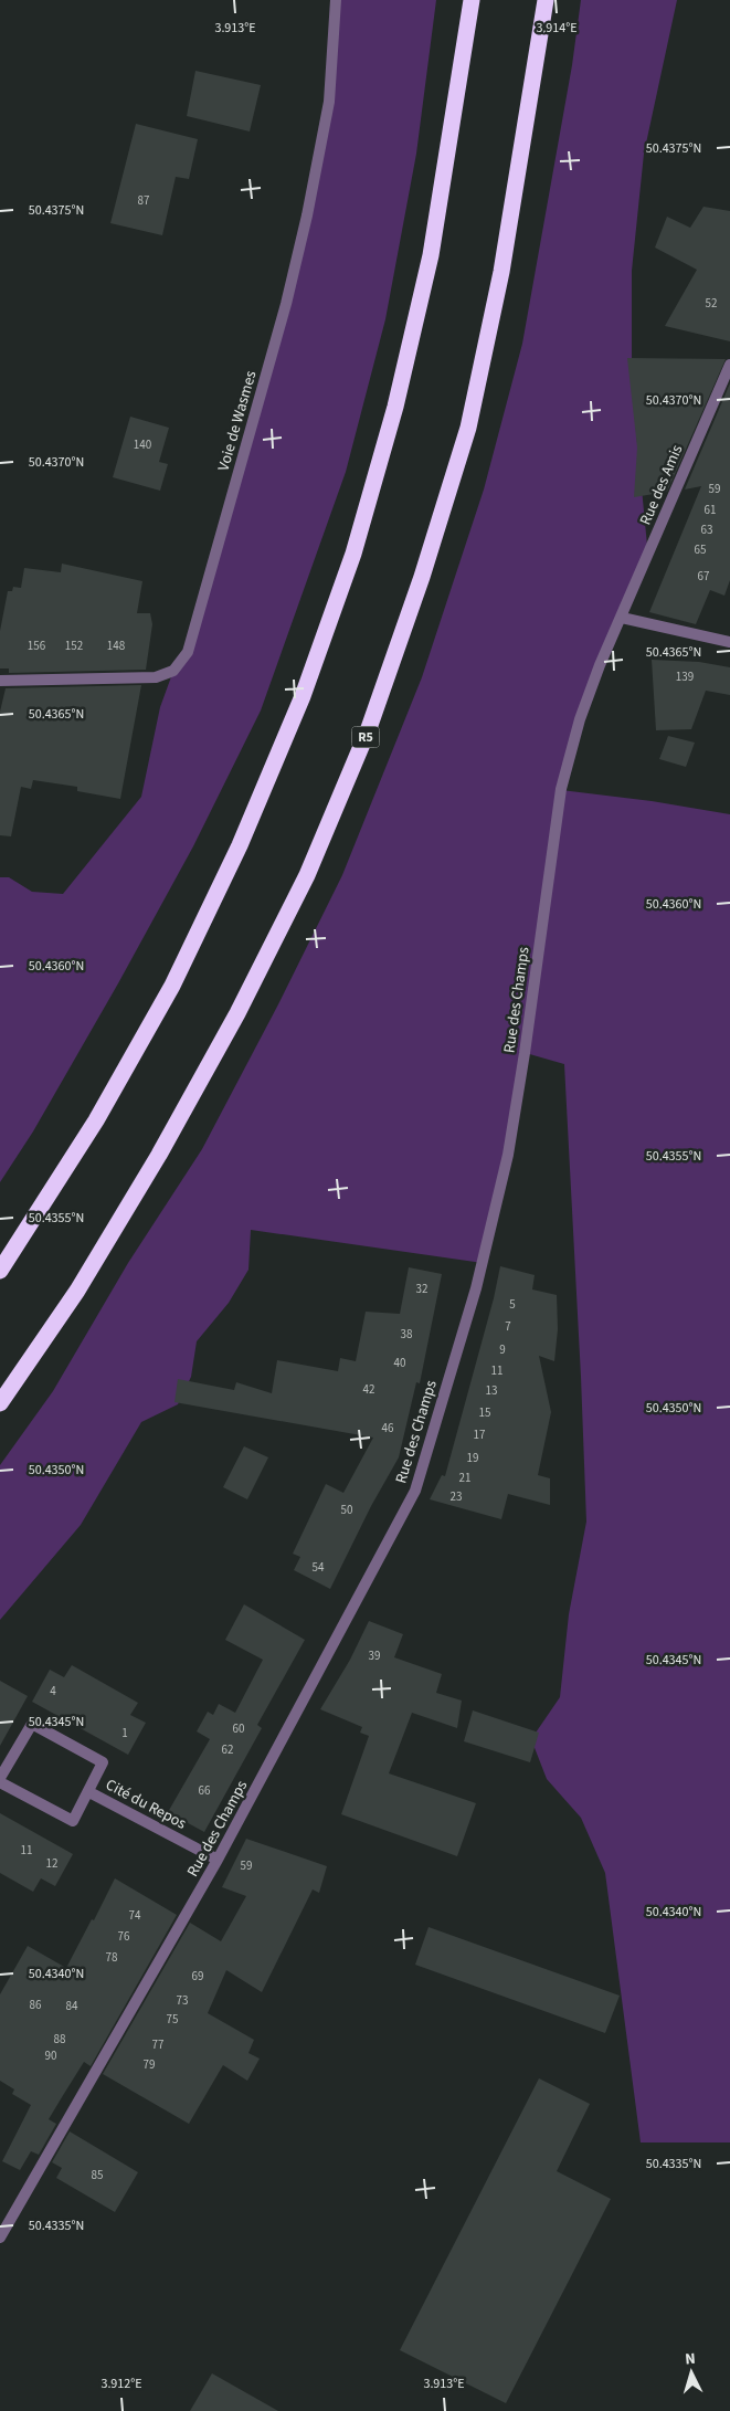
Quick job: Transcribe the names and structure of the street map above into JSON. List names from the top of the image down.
{
  "streets": {
    "highway": ["R5"],
    "street": [
      "Voie de Wasmes",
      "Rue des Amis",
      "Rue des Champs",
      "Cité du Repos"
    ]
  },
  "crossings": [
    ["Rue des Amis", "Rue des Champs"],
    ["Rue des Champs", "Cité du Repos"]
  ],
  "house_numbers": [
    "87",
    "52",
    "140",
    "59",
    "61",
    "63",
    "65",
    "67",
    "156",
    "152",
    "148",
    "139",
    "32",
    "5",
    "7",
    "38",
    "9",
    "40",
    "11",
    "42",
    "13",
    "15",
    "46",
    "17",
    "19",
    "21",
    "23",
    "50",
    "54",
    "39",
    "4",
    "60",
    "1",
    "62",
    "66",
    "11",
    "12",
    "59",
    "74",
    "76",
    "78",
    "69",
    "73",
    "86",
    "84",
    "75",
    "88",
    "77",
    "90",
    "79",
    "85"
  ],
  "north": "top",
  "coordinates": [
    "3.913°E",
    "3.914°E",
    "50.4375°N",
    "50.4370°N",
    "50.4365°N",
    "50.4360°N",
    "50.4355°N",
    "50.4350°N",
    "50.4345°N",
    "50.4340°N",
    "50.4335°N",
    "3.912°E"
  ]
}
